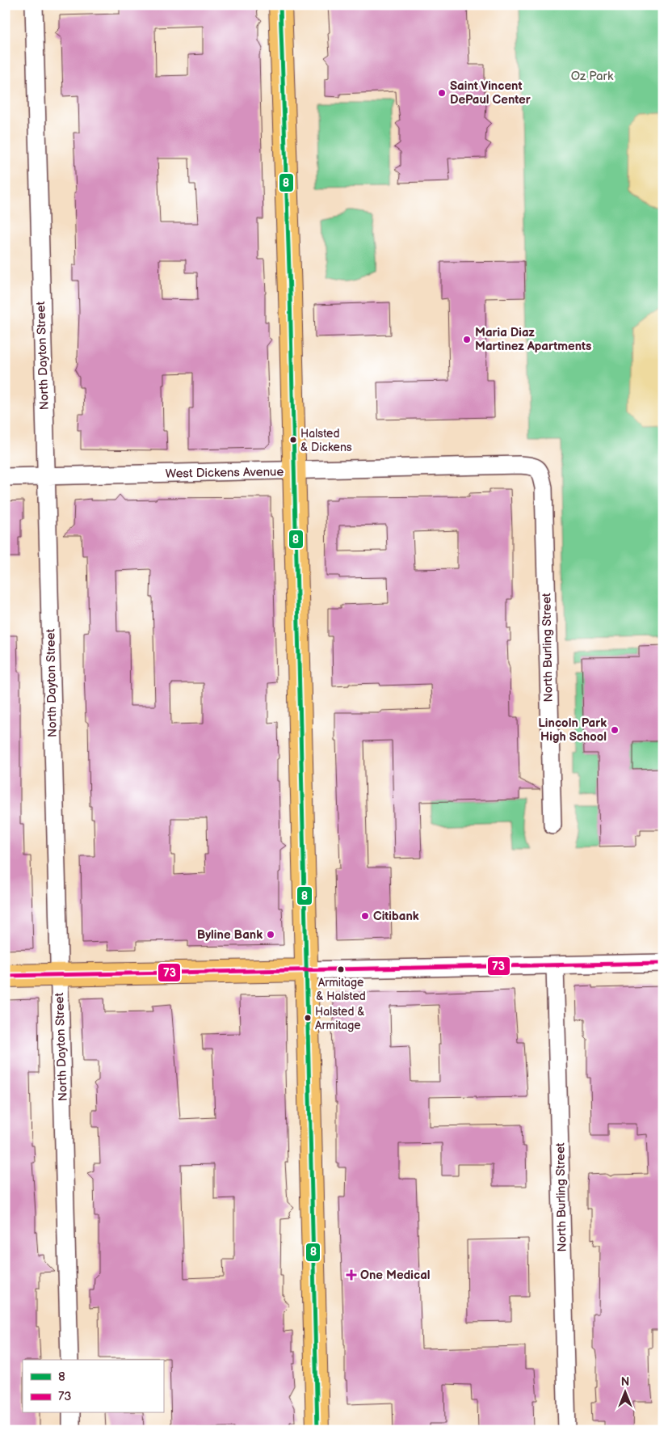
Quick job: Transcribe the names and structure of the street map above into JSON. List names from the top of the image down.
{
  "streets": {
    "street": ["North Dayton Street", "West Dickens Avenue", "North Burling Street"]
  },
  "crossings": [
    ["North Dayton Street", "West Dickens Avenue"],
    ["West Dickens Avenue", "North Burling Street"]
  ],
  "parks": ["Oz Park"],
  "places": {
    "other": [
      "Saint Vincent DePaul Center",
      "Maria Diaz Martinez Apartments",
      "Halsted & Dickens",
      "Lincoln Park High School",
      "Citibank",
      "Byline Bank",
      "Armitage & Halsted",
      "Halsted & Armitage"
    ],
    "health": ["One Medical"]
  },
  "lines": ["transit line 8", "transit line 73"],
  "legend": ["8", "73"],
  "north": "top"
}
